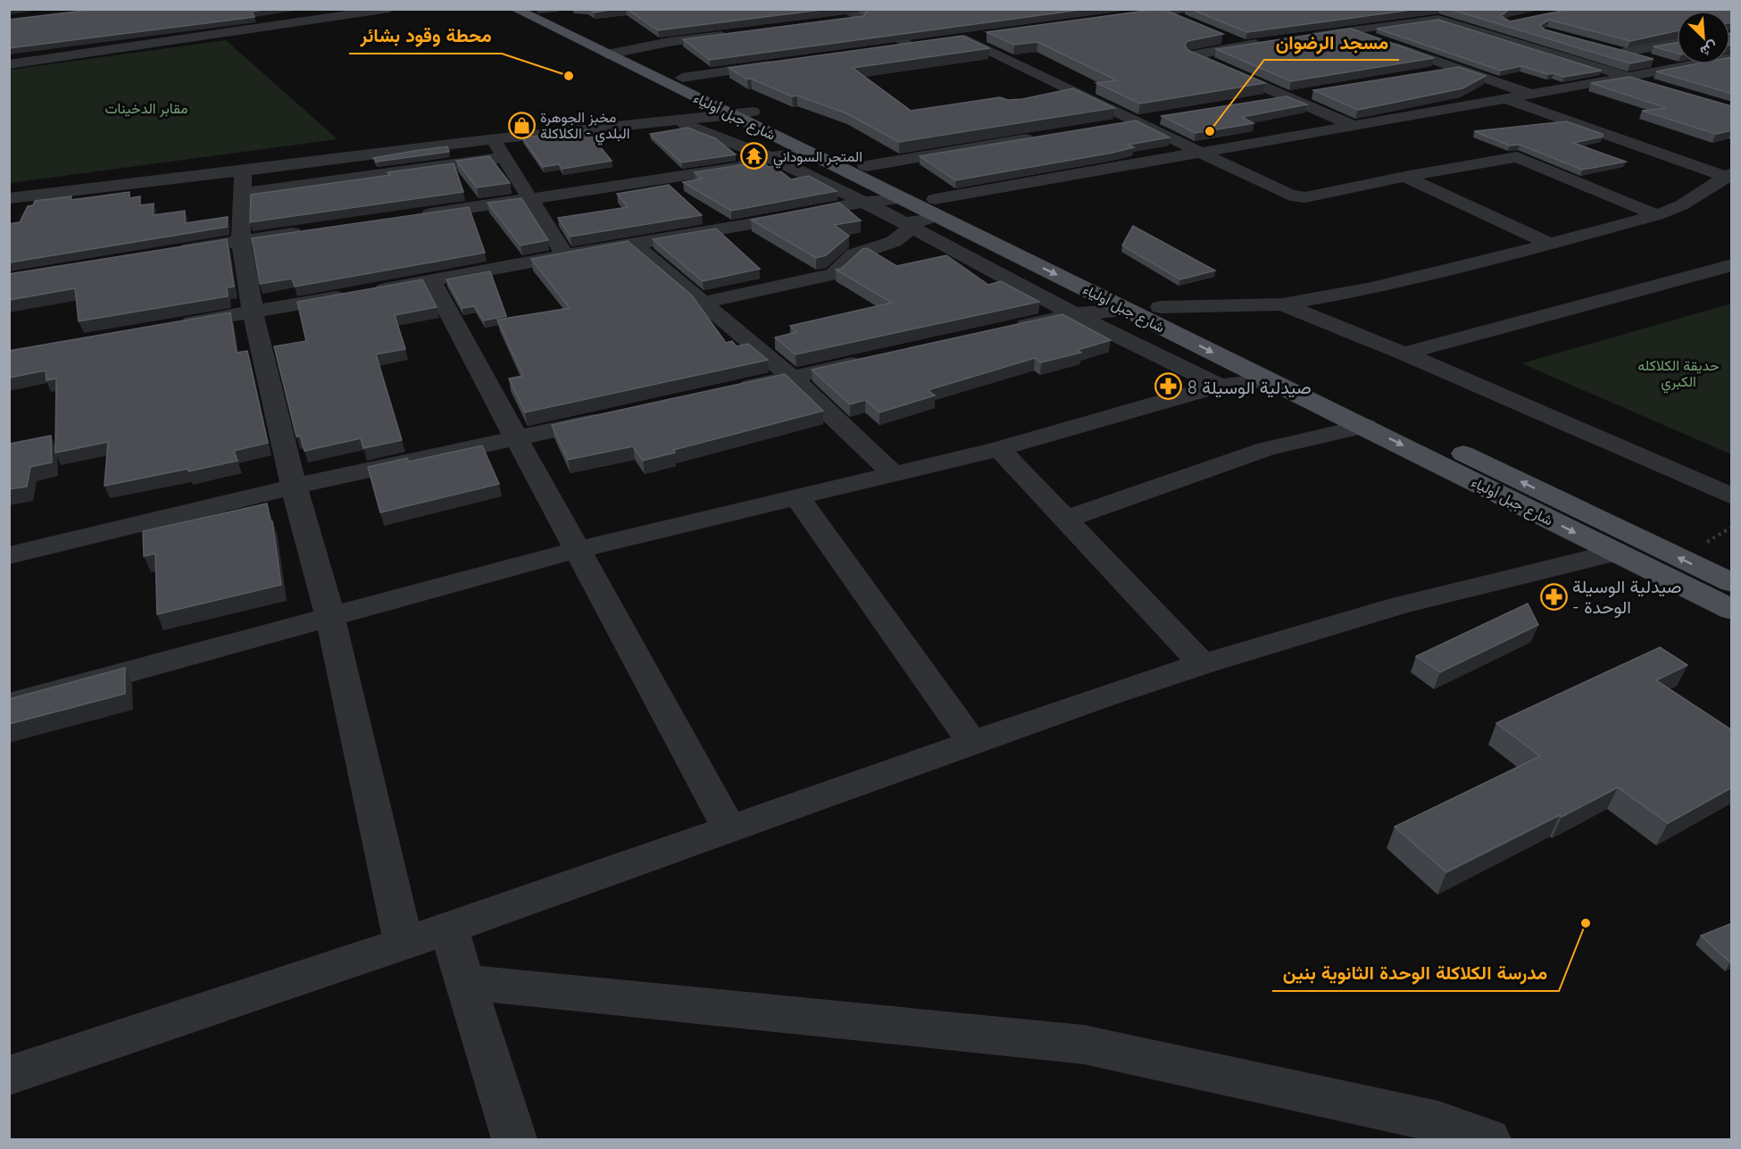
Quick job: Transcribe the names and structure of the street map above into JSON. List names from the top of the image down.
{
  "streets": {
    "main road": ["شارع جبل أولياء"]
  },
  "parks": ["مقابر الدخينات", "حديقة الكلاكله الكبري"],
  "places": {
    "other": ["محطة وقود بشائر", "مسجد الرضوان", "مدرسة الكلاكلة الوحدة الثانوية بنين"],
    "shop": ["مخبز الجوهرة البلدي - الكلاكلة"],
    "temple": ["المتجر السوداني"],
    "pharmacy": ["صيدلية الوسيلة 8", "صيدلية الوسيلة - الوحدة"]
  },
  "north": "bottom right"
}
